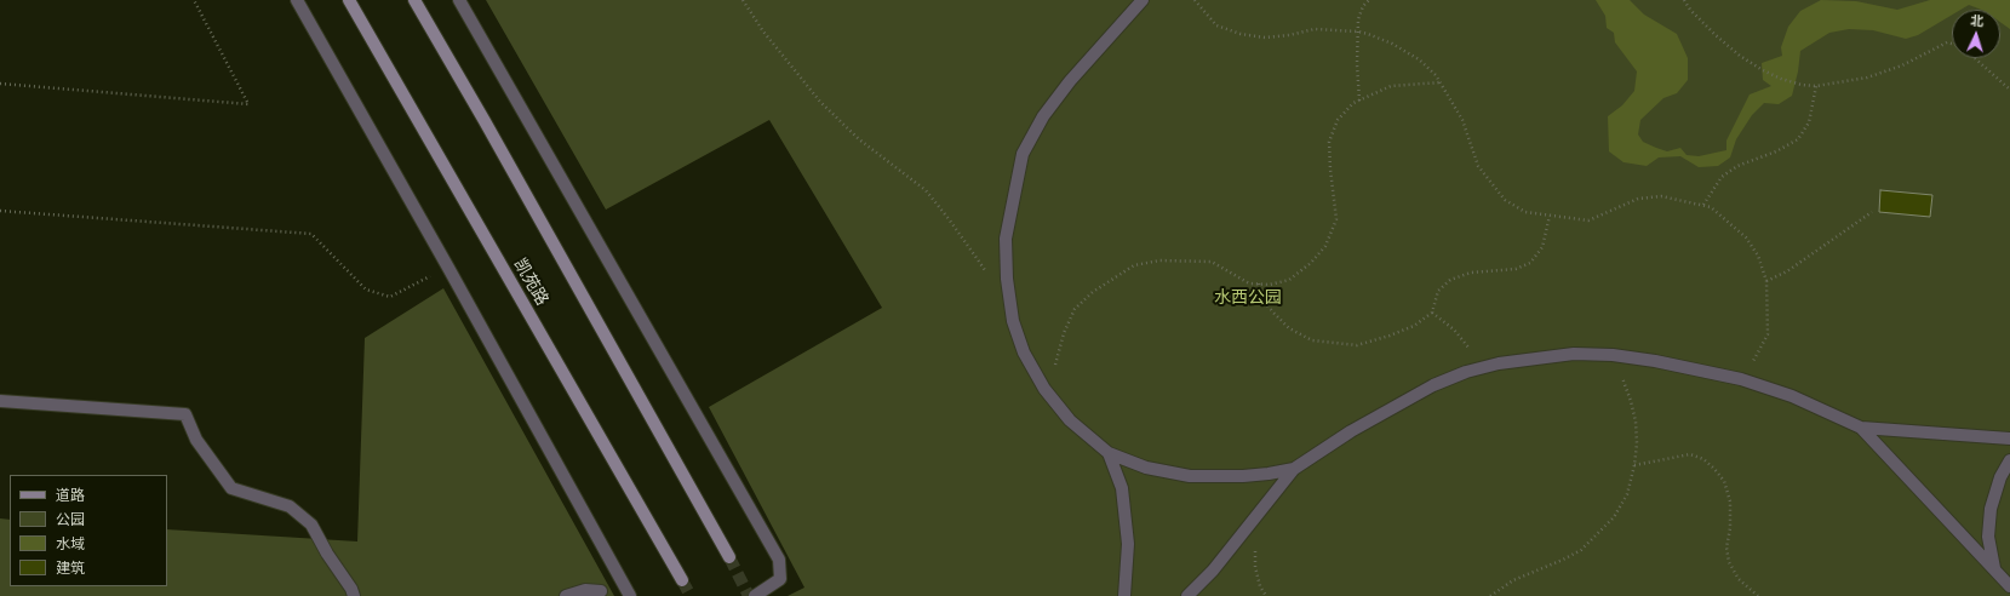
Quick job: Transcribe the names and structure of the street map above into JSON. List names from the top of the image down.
{
  "streets": {
    "main road": ["凯苑路"]
  },
  "parks": ["水西公园"],
  "legend": [
    "道路",
    "公园",
    "水域",
    "建筑"
  ],
  "north": "top"
}
